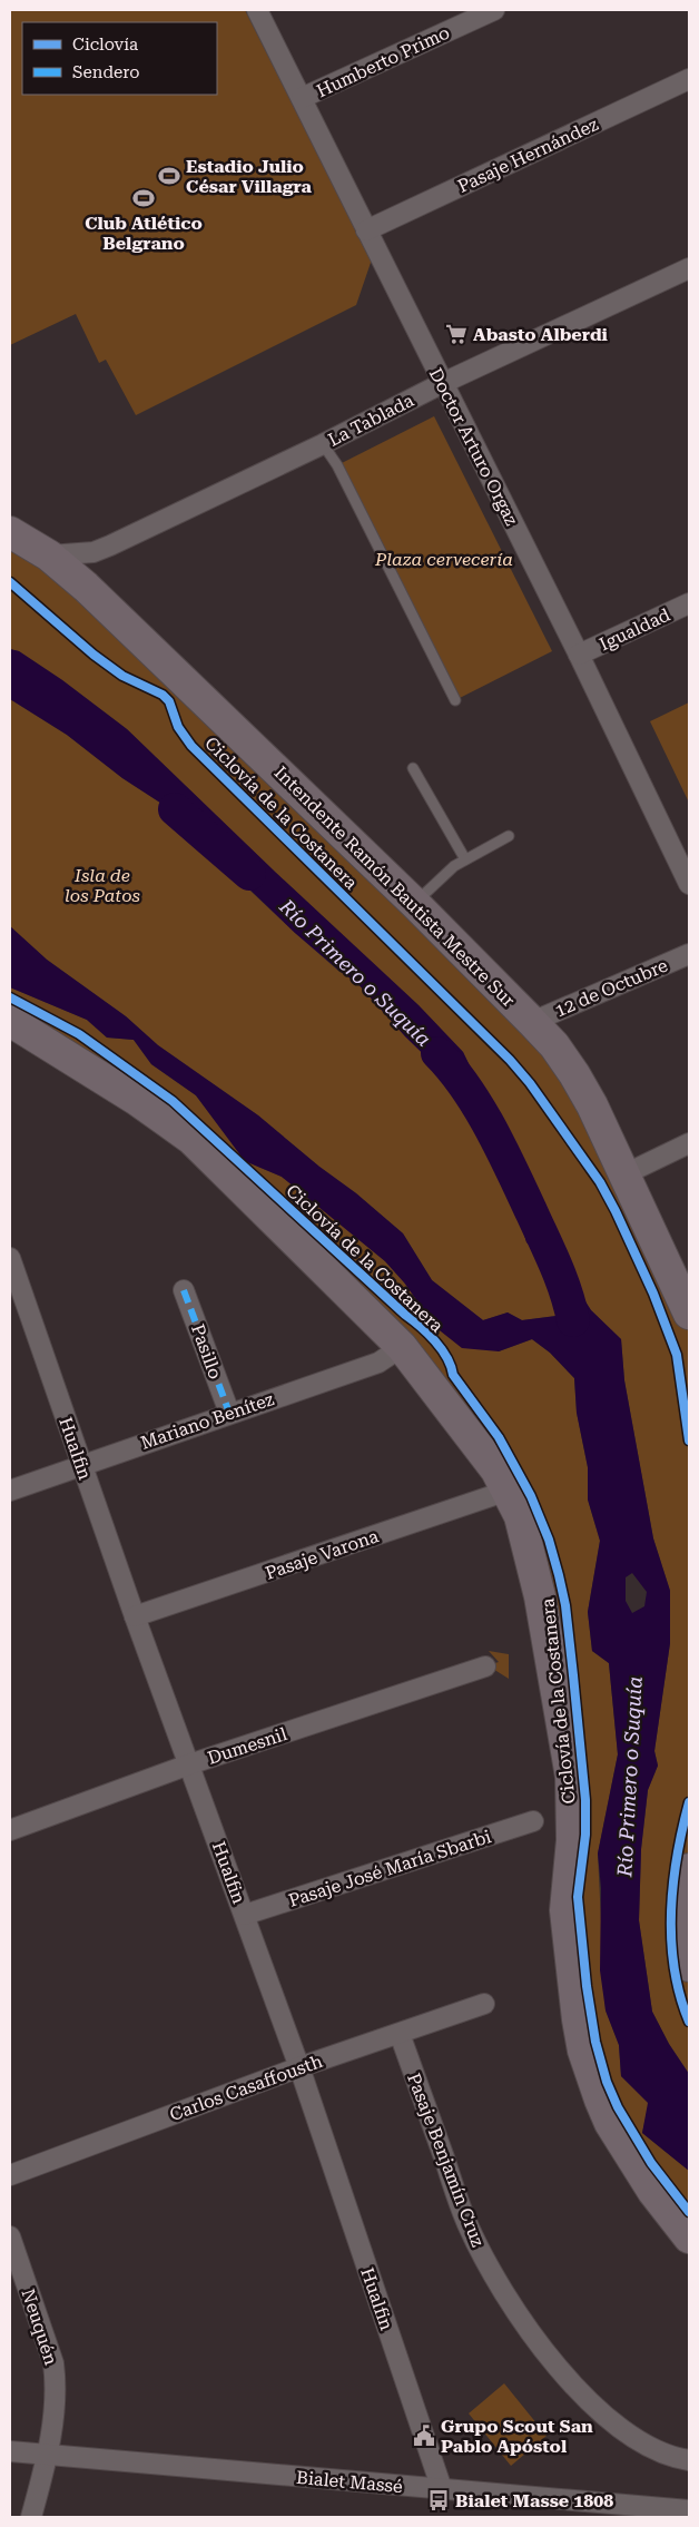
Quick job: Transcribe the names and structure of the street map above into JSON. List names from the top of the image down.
{
  "streets": {
    "main road": ["Intendente Ramón Bautista Mestre Sur"],
    "street": [
      "Humberto Primo",
      "Pasaje Hernández",
      "La Tablada",
      "Doctor Arturo Orgaz",
      "Igualdad",
      "12 de Octubre",
      "Pasillo",
      "Mariano Benítez",
      "Hualfin",
      "Pasaje Varona",
      "Dumesnil",
      "Pasaje José María Sbarbi",
      "Carlos Casaffousth",
      "Pasaje Benjamín Cruz",
      "Neuquén",
      "Bialet Massé"
    ],
    "cycle path": ["Ciclovía de la Costanera"]
  },
  "crossings": [
    ["Humberto Primo", "Doctor Arturo Orgaz"],
    ["Pasaje Hernández", "Doctor Arturo Orgaz"],
    ["La Tablada", "Doctor Arturo Orgaz"],
    ["La Tablada", "Intendente Ramón Bautista Mestre Sur"],
    ["Doctor Arturo Orgaz", "Igualdad"],
    ["Intendente Ramón Bautista Mestre Sur", "12 de Octubre"],
    ["Pasillo", "Mariano Benítez"],
    ["Mariano Benítez", "Hualfin"],
    ["Hualfin", "Pasaje Varona"],
    ["Hualfin", "Dumesnil"],
    ["Hualfin", "Pasaje José María Sbarbi"],
    ["Hualfin", "Carlos Casaffousth"],
    ["Hualfin", "Bialet Massé"],
    ["Carlos Casaffousth", "Pasaje Benjamín Cruz"],
    ["Neuquén", "Bialet Massé"]
  ],
  "water": ["Río Primero o Suquía"],
  "parks": ["Plaza cervecería", "Isla de los Patos"],
  "places": {
    "sports": ["Estadio Julio César Villagra", "Club Atlético Belgrano"],
    "supermarket": ["Abasto Alberdi"],
    "public building": ["Grupo Scout San Pablo Apóstol"],
    "bus stop": ["Bialet Masse 1808"]
  },
  "legend": ["Ciclovía", "Sendero"]
}
